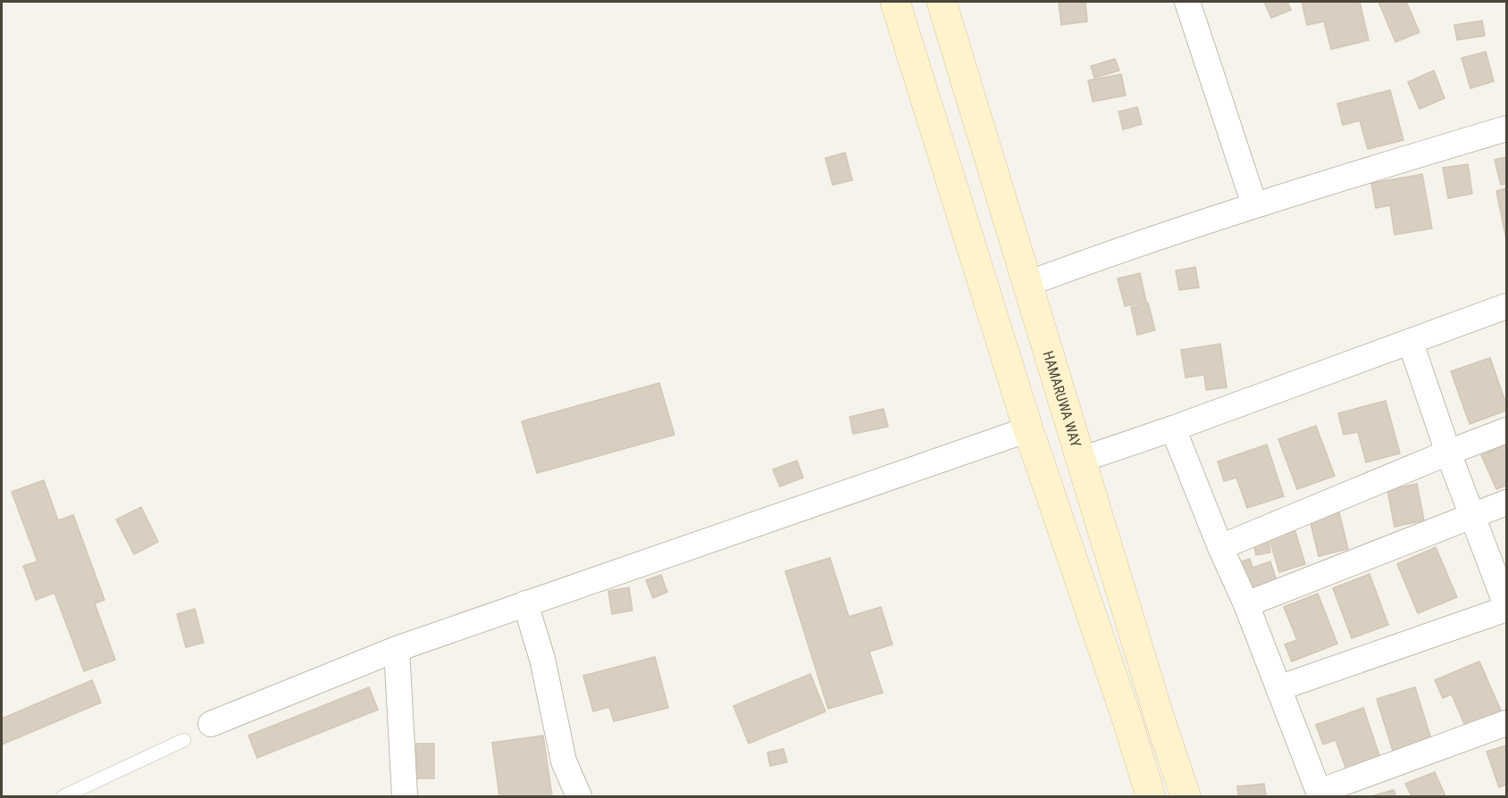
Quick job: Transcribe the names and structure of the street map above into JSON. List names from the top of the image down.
{
  "streets": {
    "main road": ["HAMARUWA WAY"]
  }
}
